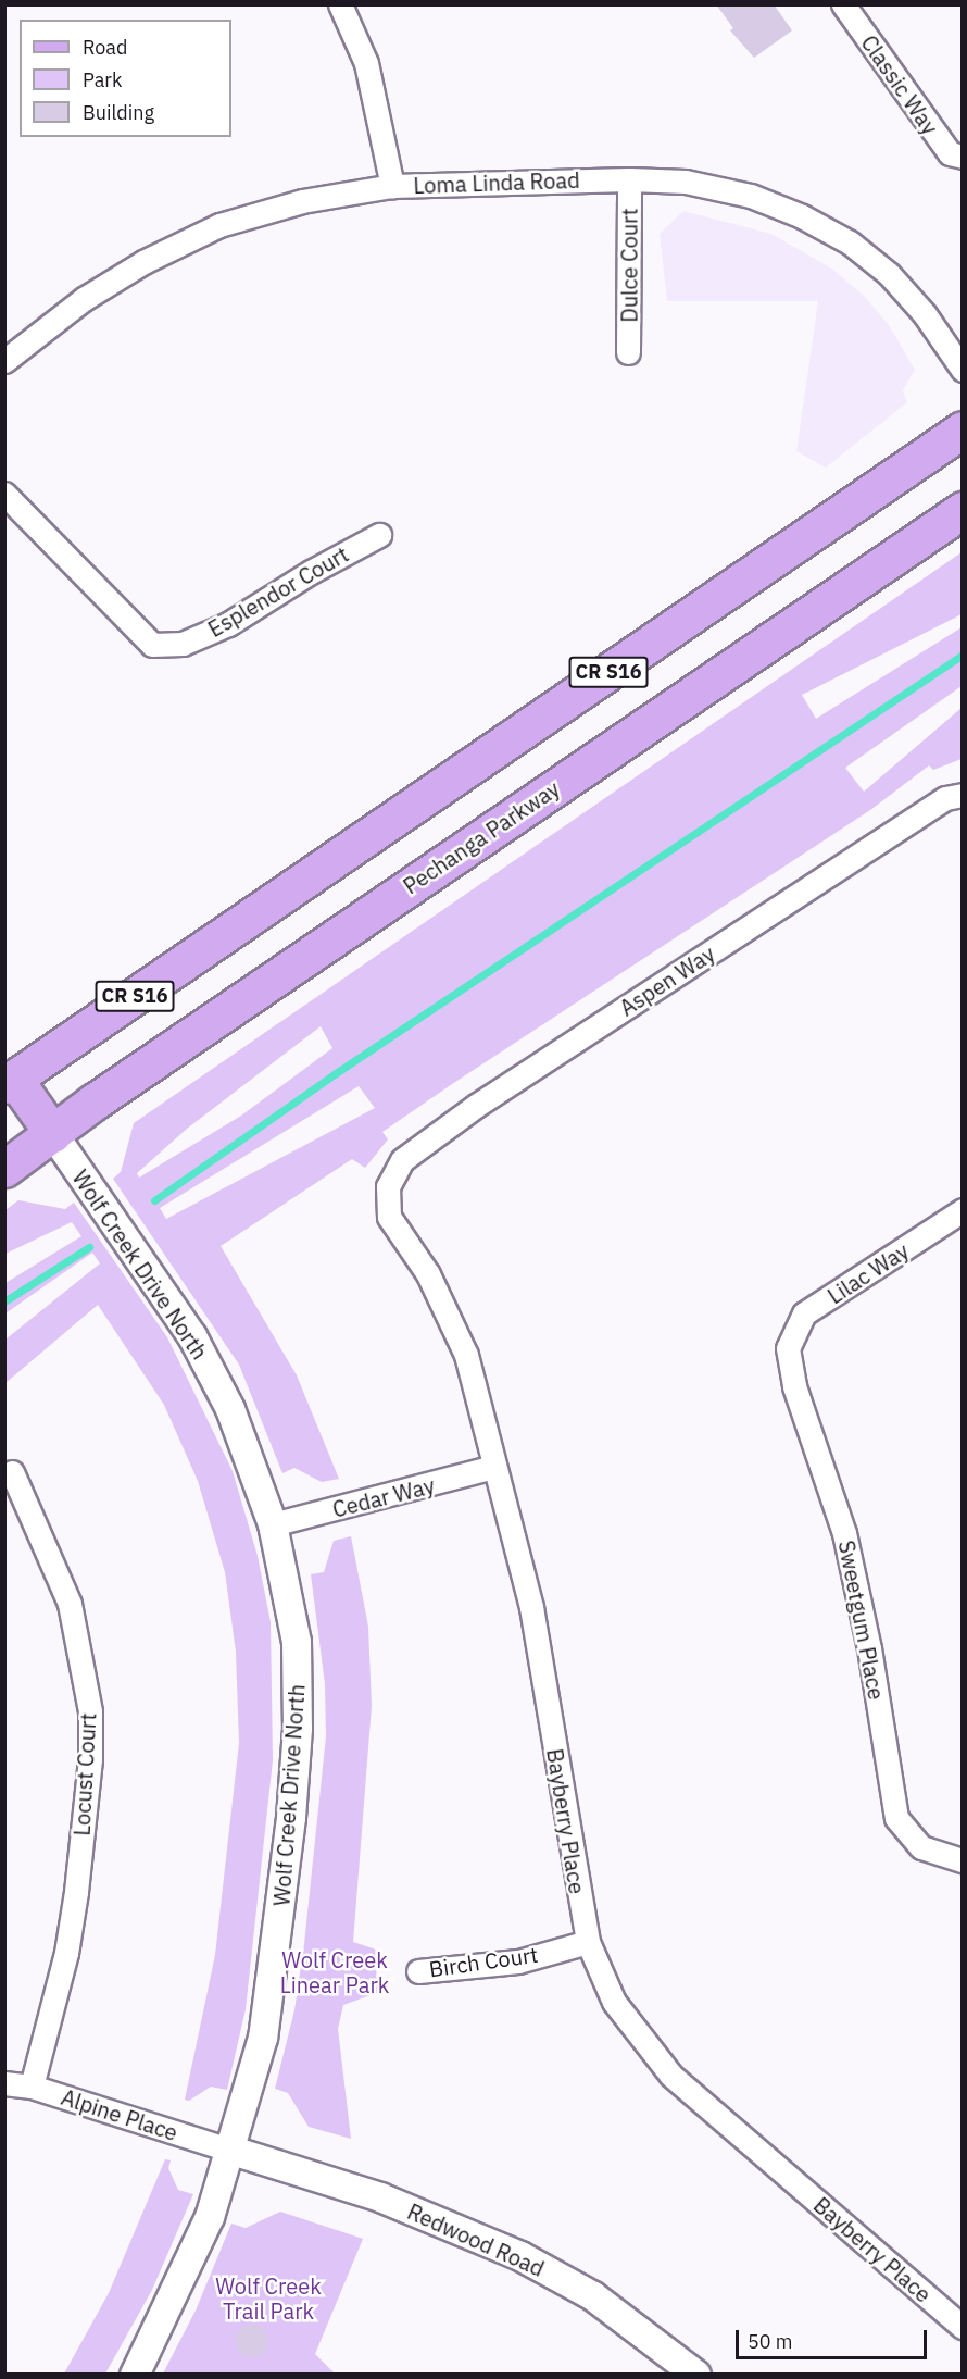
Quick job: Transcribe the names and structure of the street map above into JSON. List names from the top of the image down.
{
  "streets": {
    "main road": ["CR S16", "Pechanga Parkway"],
    "street": [
      "Classic Way",
      "Loma Linda Road",
      "Dulce Court",
      "Esplendor Court",
      "Aspen Way",
      "Wolf Creek Drive North",
      "Lilac Way",
      "Cedar Way",
      "Sweetgum Place",
      "Locust Court",
      "Bayberry Place",
      "Birch Court",
      "Alpine Place",
      "Redwood Road"
    ]
  },
  "crossings": [
    ["Loma Linda Road", "Dulce Court"],
    ["Pechanga Parkway", "Wolf Creek Drive North"],
    ["Aspen Way", "Bayberry Place"],
    ["Wolf Creek Drive North", "Cedar Way"],
    ["Wolf Creek Drive North", "Alpine Place"],
    ["Wolf Creek Drive North", "Redwood Road"],
    ["Lilac Way", "Sweetgum Place"],
    ["Cedar Way", "Bayberry Place"],
    ["Locust Court", "Alpine Place"],
    ["Bayberry Place", "Birch Court"],
    ["Alpine Place", "Redwood Road"]
  ],
  "parks": ["Wolf Creek Linear Park", "Wolf Creek Trail Park"],
  "legend": ["Road", "Park", "Building"],
  "scale_bar": "50 m"
}
